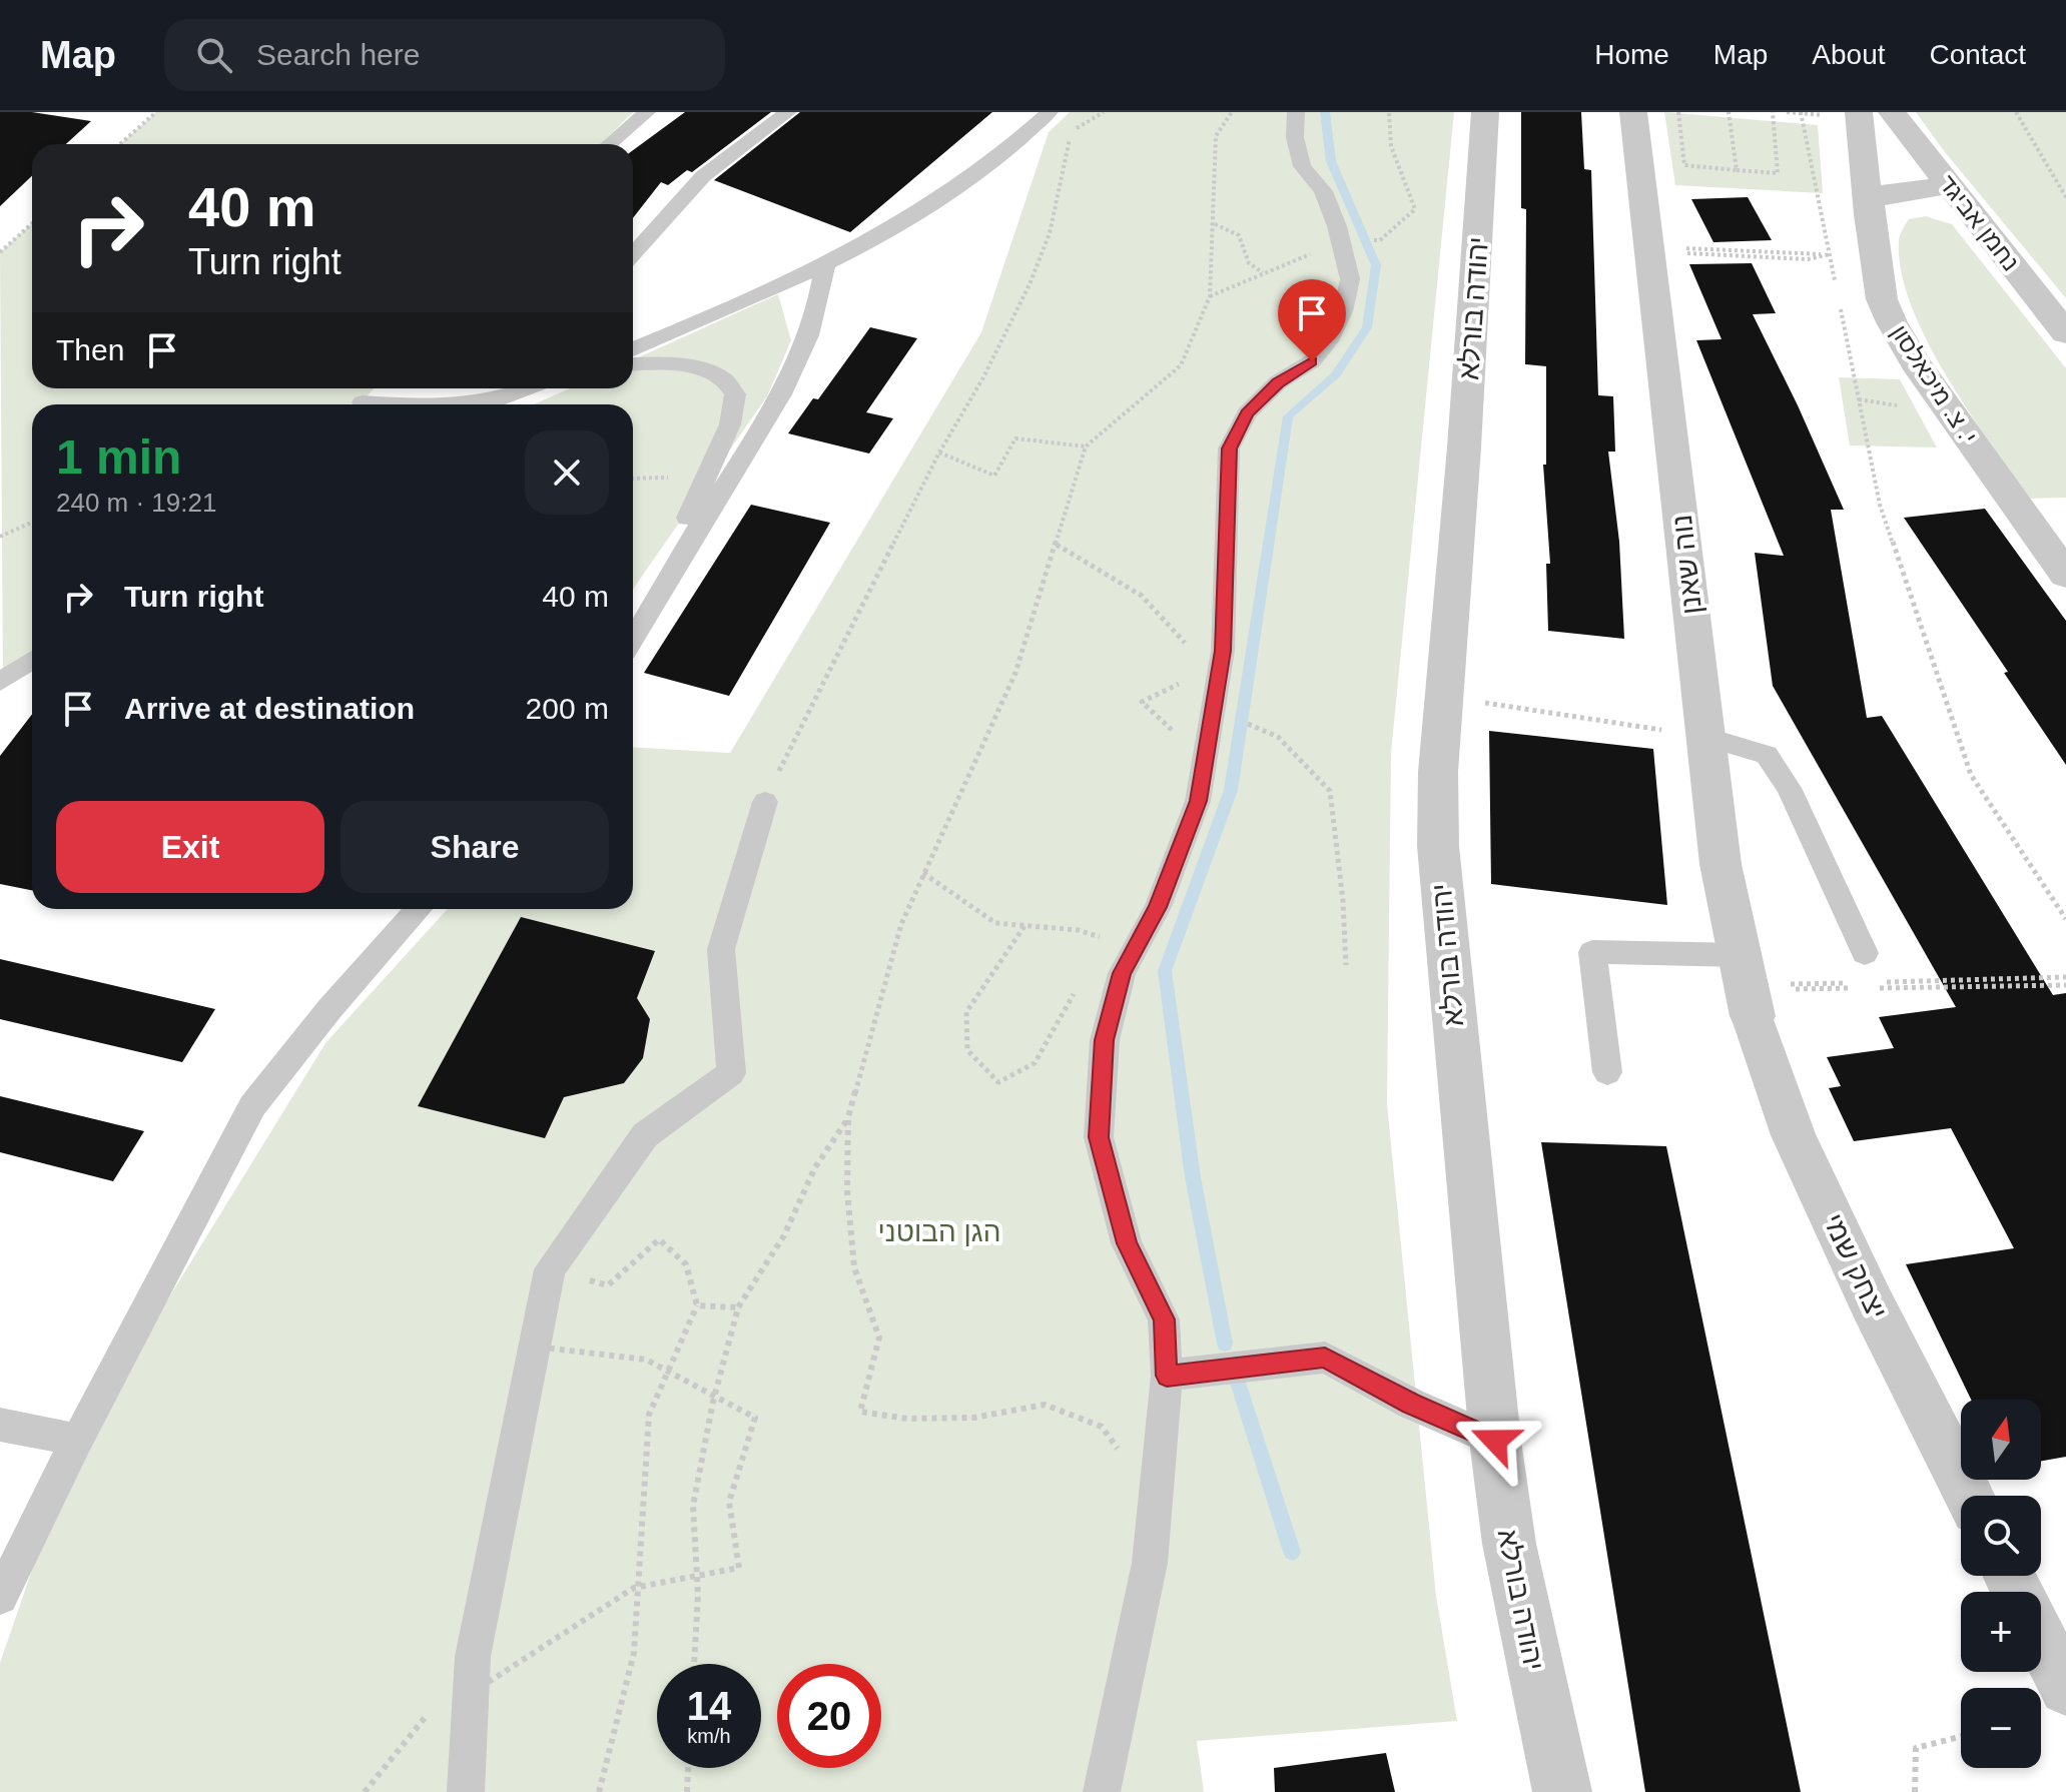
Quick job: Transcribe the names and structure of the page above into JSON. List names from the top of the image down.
{
  "streets": {
    "street": [
      "נחמן אביגד",
      "יהודה בורלא",
      "י. צ. מיכאלסון",
      "נוה שאנן",
      "יצחק שמי"
    ]
  },
  "crossings": [
    ["נוה שאנן", "יצחק שמי"]
  ],
  "parks": ["הגן הבוטני"],
  "north": "top",
  "page": {
    "header": "Map",
    "search": "Search here",
    "nav": [
      "Home",
      "Map",
      "About",
      "Contact"
    ],
    "turn": ["40 m", "Turn right"],
    "then": "Then",
    "heading": ["1 min", "240 m · 19:21"],
    "list": [
      {
        "name": "Turn right",
        "value": "40 m"
      },
      {
        "name": "Arrive at destination",
        "value": "200 m"
      }
    ],
    "buttons": ["Exit", "Share"],
    "map_buttons": ["+", "−"],
    "speed": "14 km/h",
    "limit": "20"
  }
}
